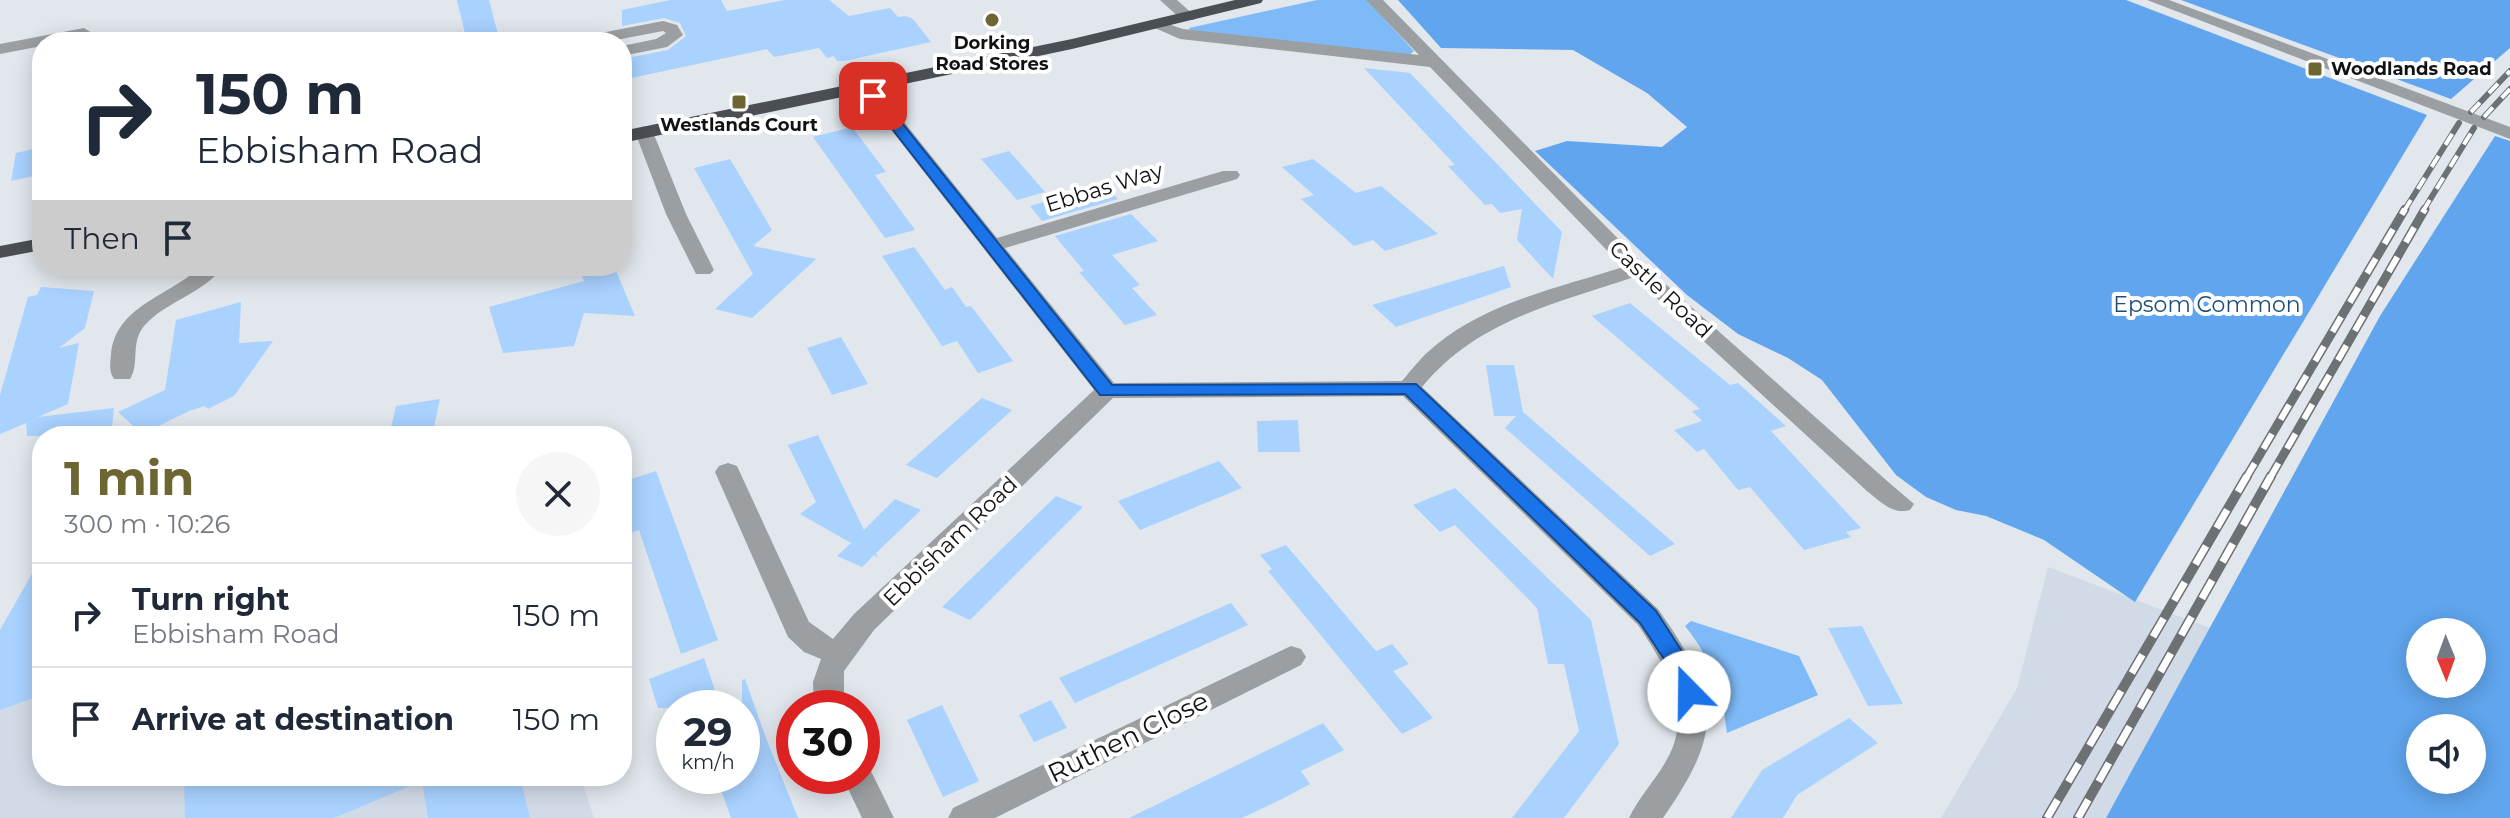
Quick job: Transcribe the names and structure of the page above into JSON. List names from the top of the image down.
{
  "streets": {
    "street": [
      "Ebbas Way",
      "Castle Road",
      "Ebbisham Road",
      "Ruthen Close"
    ]
  },
  "parks": ["Epsom Common"],
  "places": {
    "other": ["Dorking Road Stores"],
    "transit": ["Woodlands Road", "Westlands Court"]
  },
  "north": "bottom",
  "page": {
    "turn": ["150 m", "Ebbisham Road"],
    "then": "Then",
    "heading": ["1 min", "300 m · 10:26"],
    "list": [
      {
        "name": "Turn right",
        "note": "Ebbisham Road",
        "value": "150 m"
      },
      {
        "name": "Arrive at destination",
        "value": "150 m"
      }
    ],
    "speed": "29 km/h",
    "limit": "30"
  }
}
